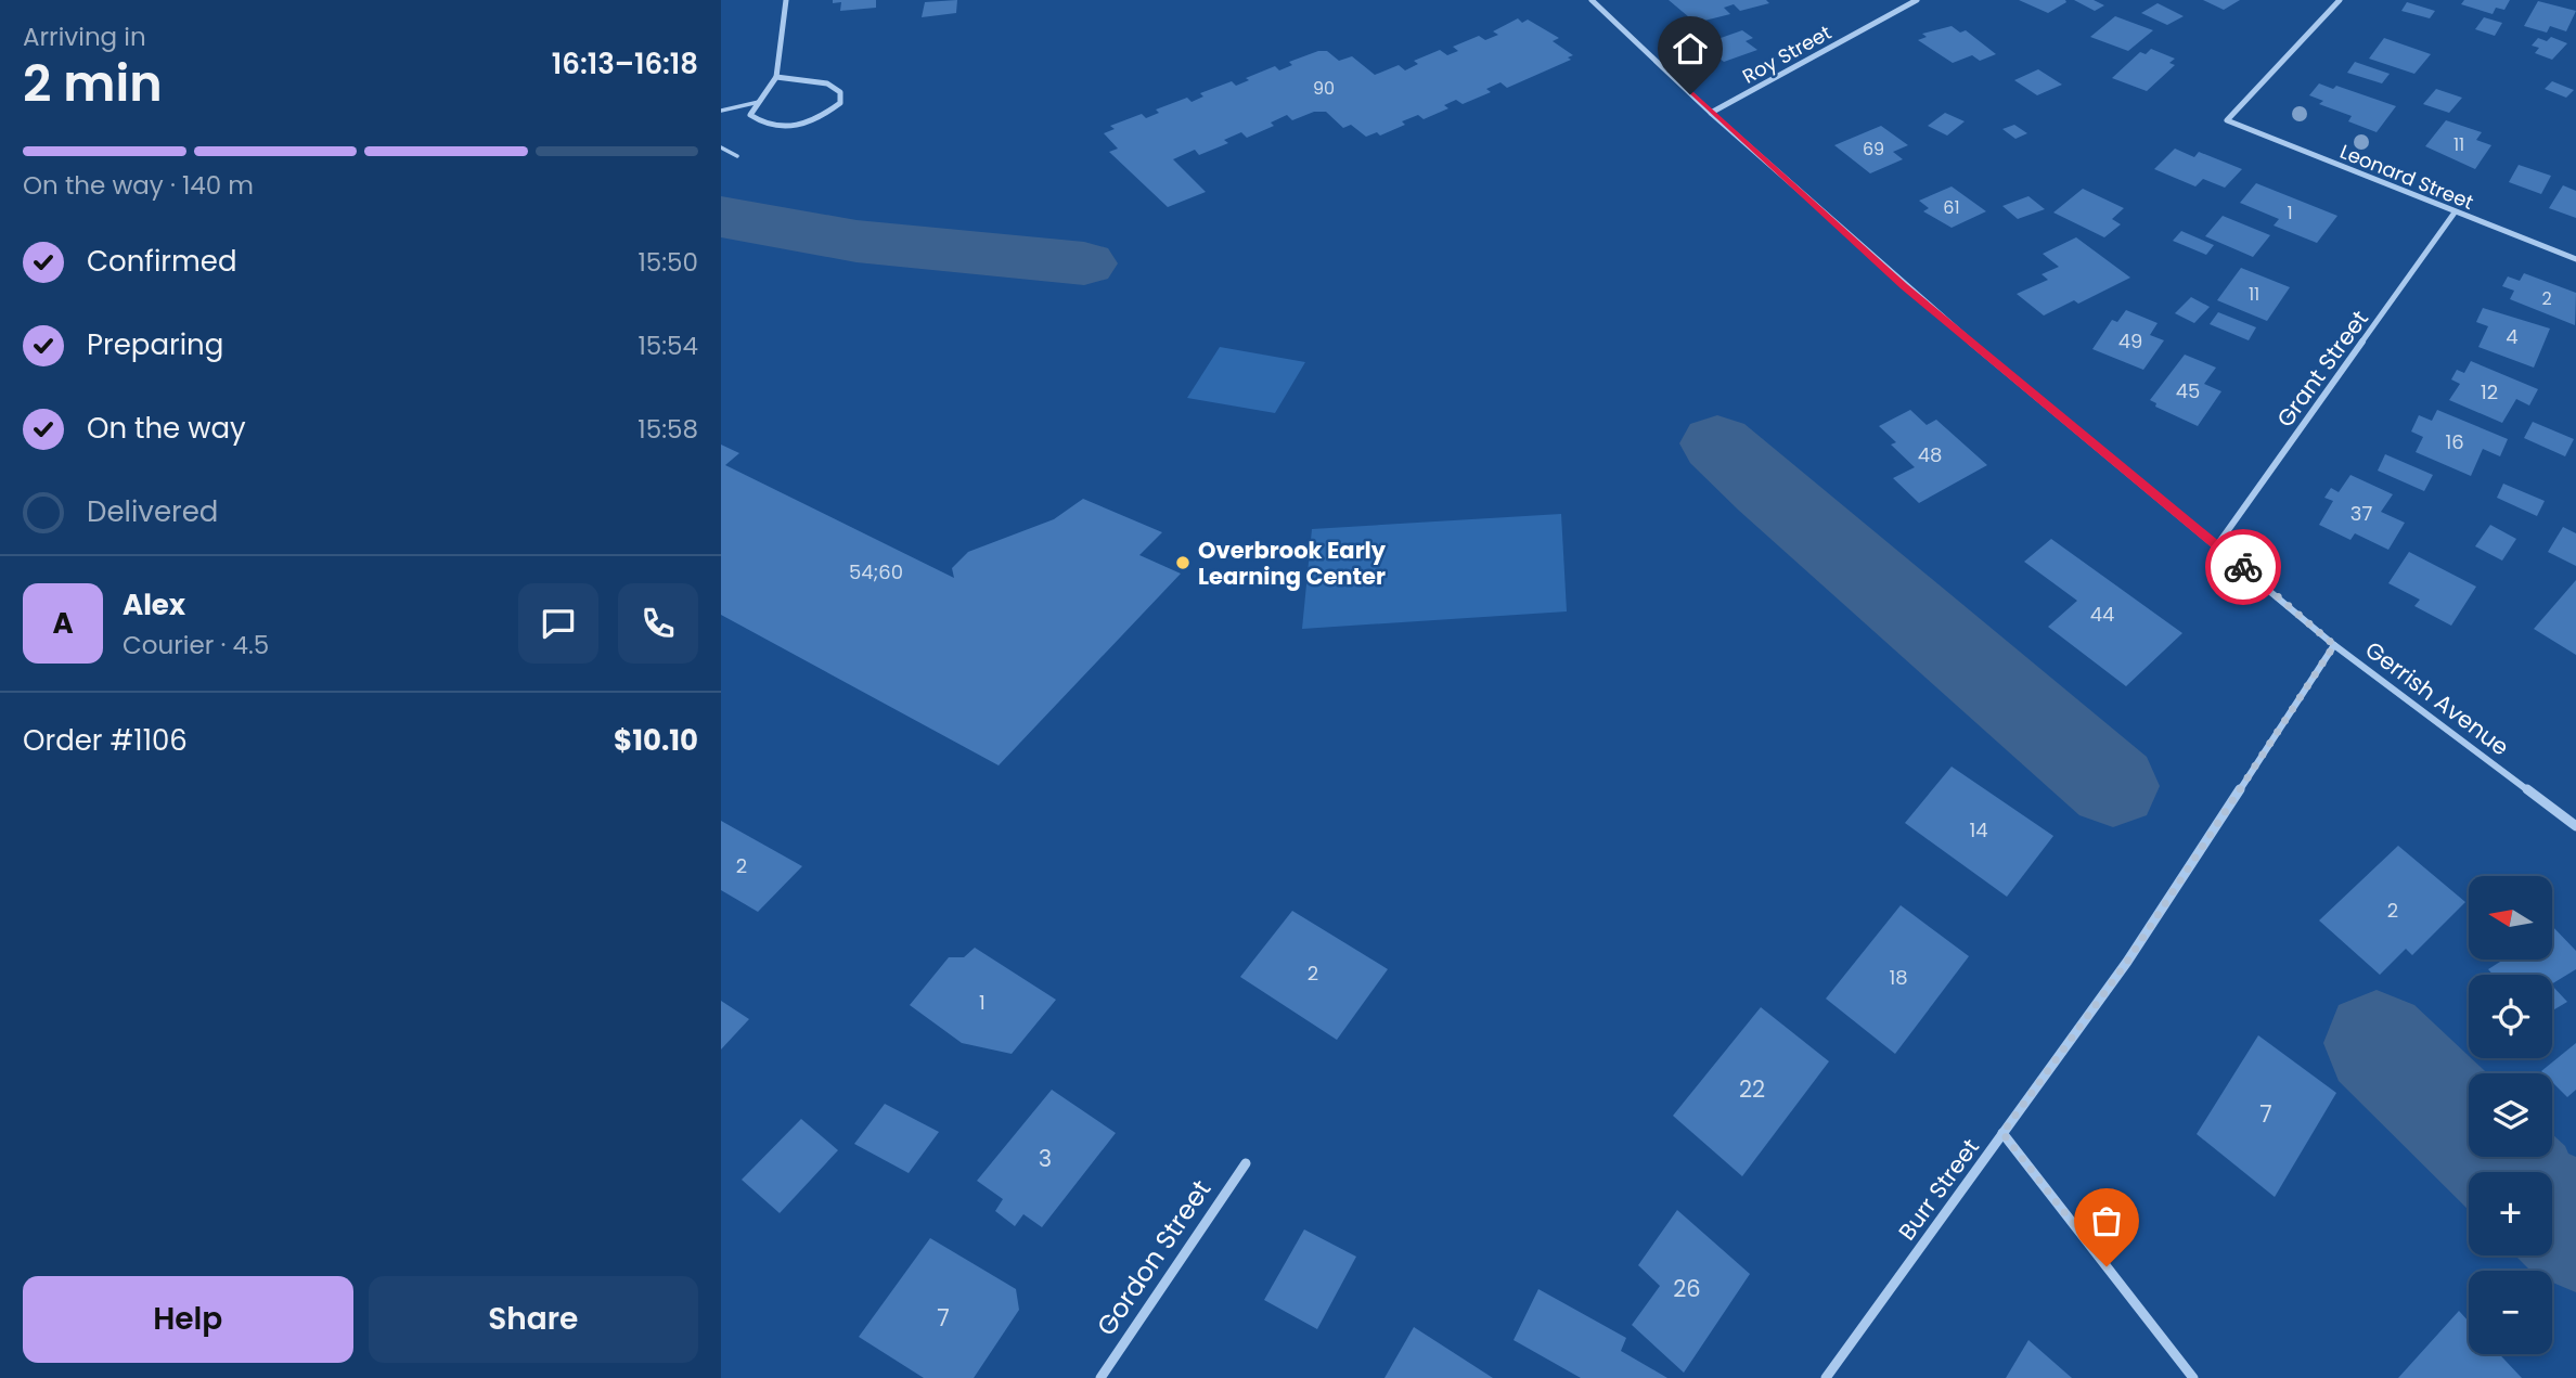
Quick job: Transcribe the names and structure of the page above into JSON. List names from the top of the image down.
{
  "streets": {
    "street": [
      "Roy Street",
      "Leonard Street",
      "Grant Street",
      "Gerrish Avenue",
      "Burr Street",
      "Gordon Street"
    ]
  },
  "crossings": [
    ["Roy Street", "Gerrish Avenue"],
    ["Leonard Street", "Grant Street"],
    ["Grant Street", "Gerrish Avenue"],
    ["Gerrish Avenue", "Burr Street"]
  ],
  "places": ["Overbrook Early Learning Center"],
  "house_numbers": [
    "90",
    "11",
    "69",
    "61",
    "1",
    "11",
    "2",
    "4",
    "49",
    "45",
    "12",
    "16",
    "48",
    "37",
    "54;60",
    "44",
    "14",
    "2",
    "2",
    "2",
    "18",
    "1",
    "22",
    "7",
    "3",
    "26",
    "7"
  ],
  "north": "left",
  "page": {
    "heading": ["2 min", "Arriving in", "16:13–16:18"],
    "panel": [
      "Alex",
      "Courier · 4.5",
      "Order #1106",
      "$10.10"
    ],
    "bar": "On the way · 140 m",
    "list": [
      ["Confirmed", "15:50"],
      ["Preparing", "15:54"],
      ["On the way", "15:58"],
      "Delivered"
    ],
    "round": "A",
    "map_buttons": ["+", "−"],
    "buttons": ["Help", "Share"]
  }
}
